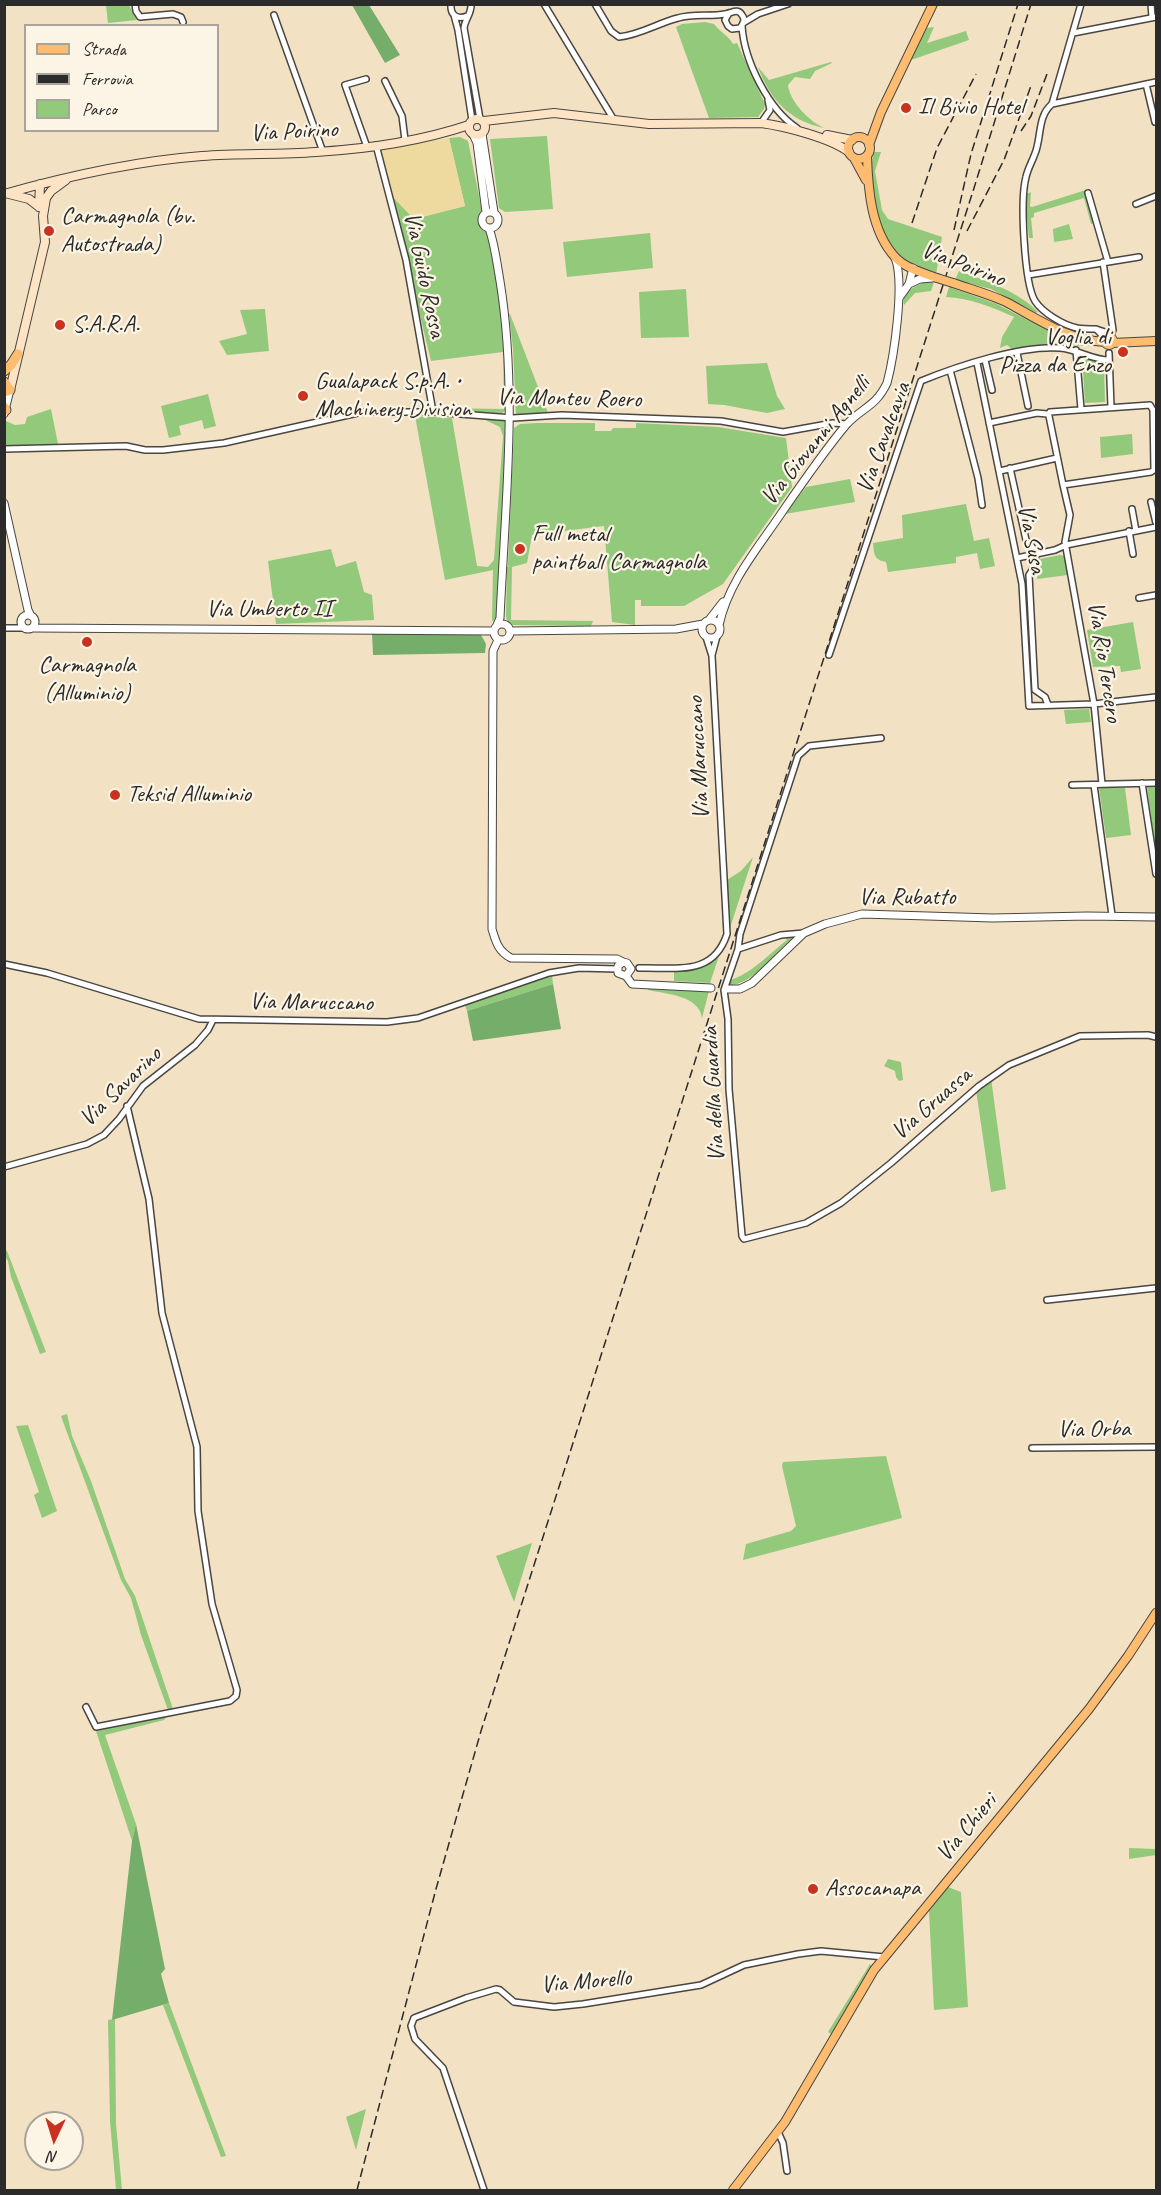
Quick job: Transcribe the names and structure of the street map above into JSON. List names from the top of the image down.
{
  "streets": {
    "main road": ["Via Poirino", "Via Chieri"],
    "street": [
      "Via Guido Rossa",
      "Via Monteu Roero",
      "Via Cavalcavia",
      "Via Giovanni Agnelli",
      "Via Susa",
      "Via Umberto II",
      "Via Rio Tercero",
      "Via Maruccano",
      "Via Rubatto",
      "Via Savarino",
      "Via della Guardia",
      "Via Gruassa",
      "Via Orba",
      "Via Morello"
    ]
  },
  "crossings": [
    ["Via Poirino", "Via Guido Rossa"],
    ["Via Poirino", "Via Cavalcavia"],
    ["Via Poirino", "Via Giovanni Agnelli"],
    ["Via Guido Rossa", "Via Monteu Roero"],
    ["Via Monteu Roero", "Via Giovanni Agnelli"],
    ["Via Cavalcavia", "Via Susa"],
    ["Via Giovanni Agnelli", "Via Umberto II"],
    ["Via Giovanni Agnelli", "Via Maruccano"],
    ["Via Susa", "Via Rio Tercero"],
    ["Via Umberto II", "Via Maruccano"],
    ["Via Maruccano", "Via Savarino"],
    ["Via della Guardia", "Via Gruassa"],
    ["Via Chieri", "Via Morello"]
  ],
  "places": [
    "Il Bivio Hotel",
    "Carmagnola (bv. Autostrada)",
    "S.A.R.A.",
    "Voglia di Pizza da Enzo",
    "Gualapack S.p.A. • Machinery Division",
    "Full metal paintball Carmagnola",
    "Carmagnola (Alluminio)",
    "Teksid Alluminio",
    "Assocanapa"
  ],
  "legend": ["Strada", "Ferrovia", "Parco"],
  "north": "bottom"
}
